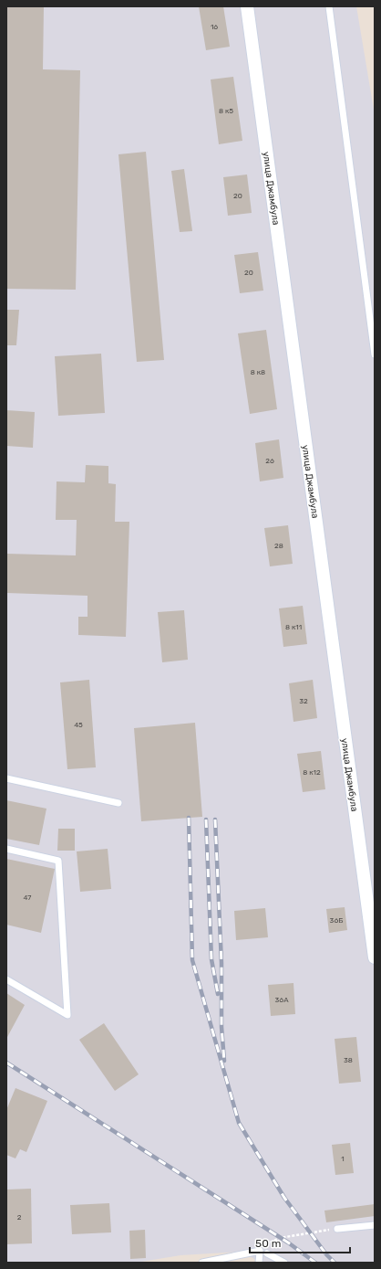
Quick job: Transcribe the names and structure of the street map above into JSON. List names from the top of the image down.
{
  "streets": {
    "street": ["улица Джамбула"]
  },
  "house_numbers": [
    "16",
    "8 к5",
    "20",
    "20",
    "8 к8",
    "26",
    "28",
    "8 к11",
    "32",
    "45",
    "8 к12",
    "47",
    "36Б",
    "36А",
    "38",
    "1",
    "2"
  ],
  "scale_bar": "50 m"
}
